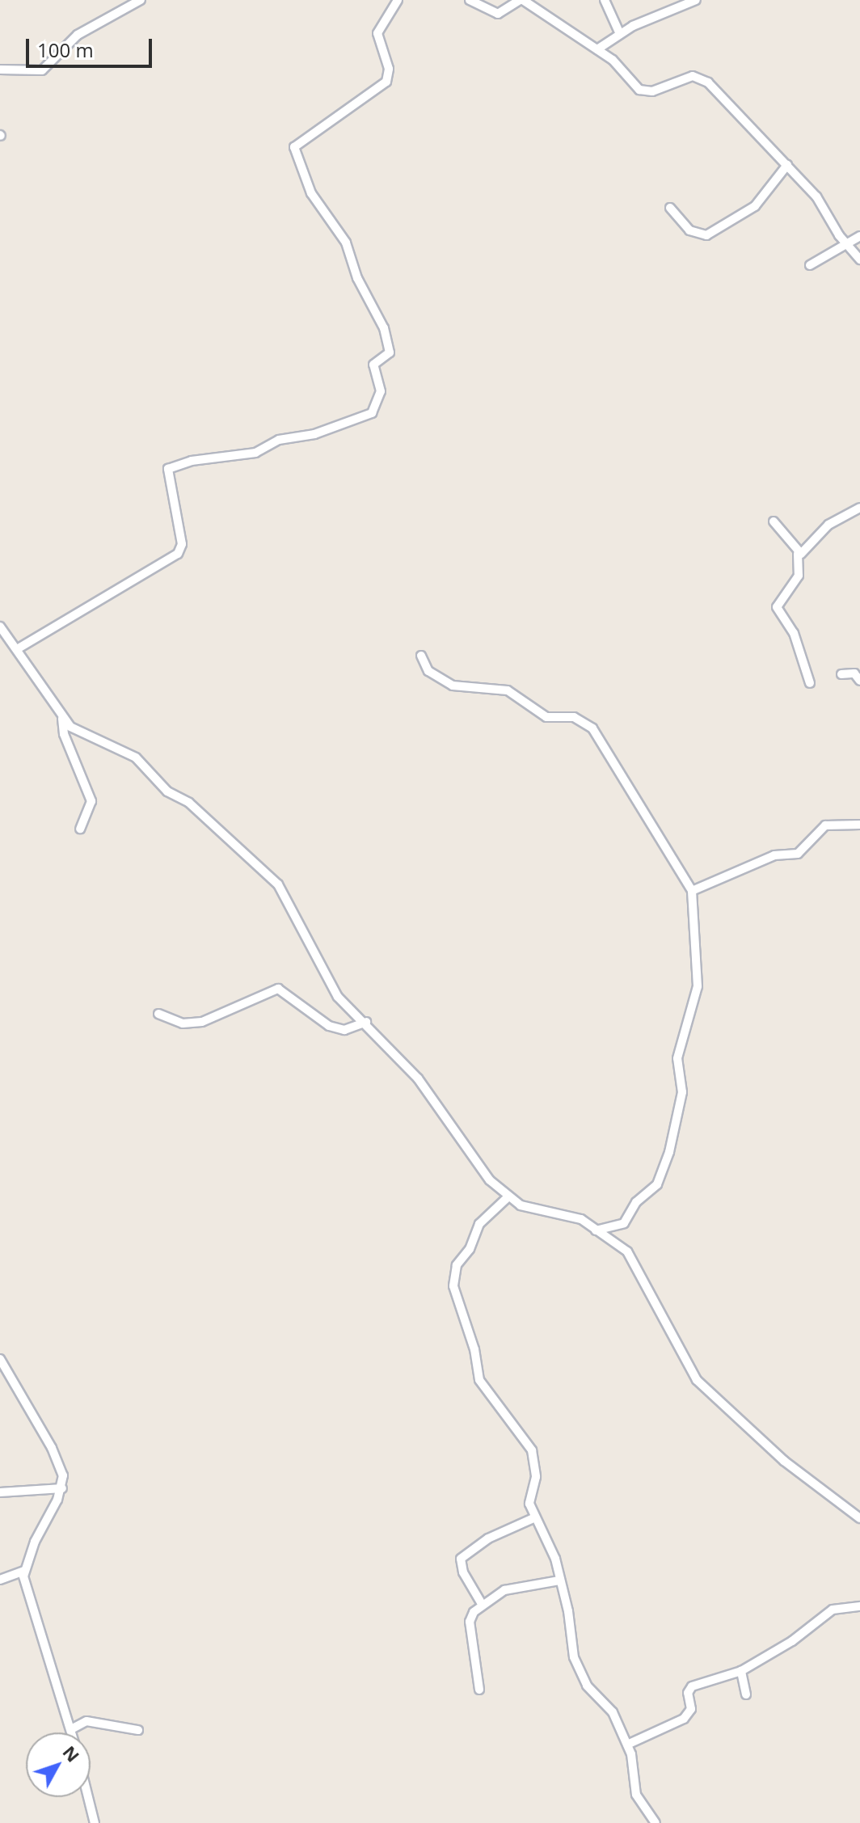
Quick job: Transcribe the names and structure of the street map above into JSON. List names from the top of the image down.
{
  "scale_bar": "100 m",
  "north": "top right"
}
